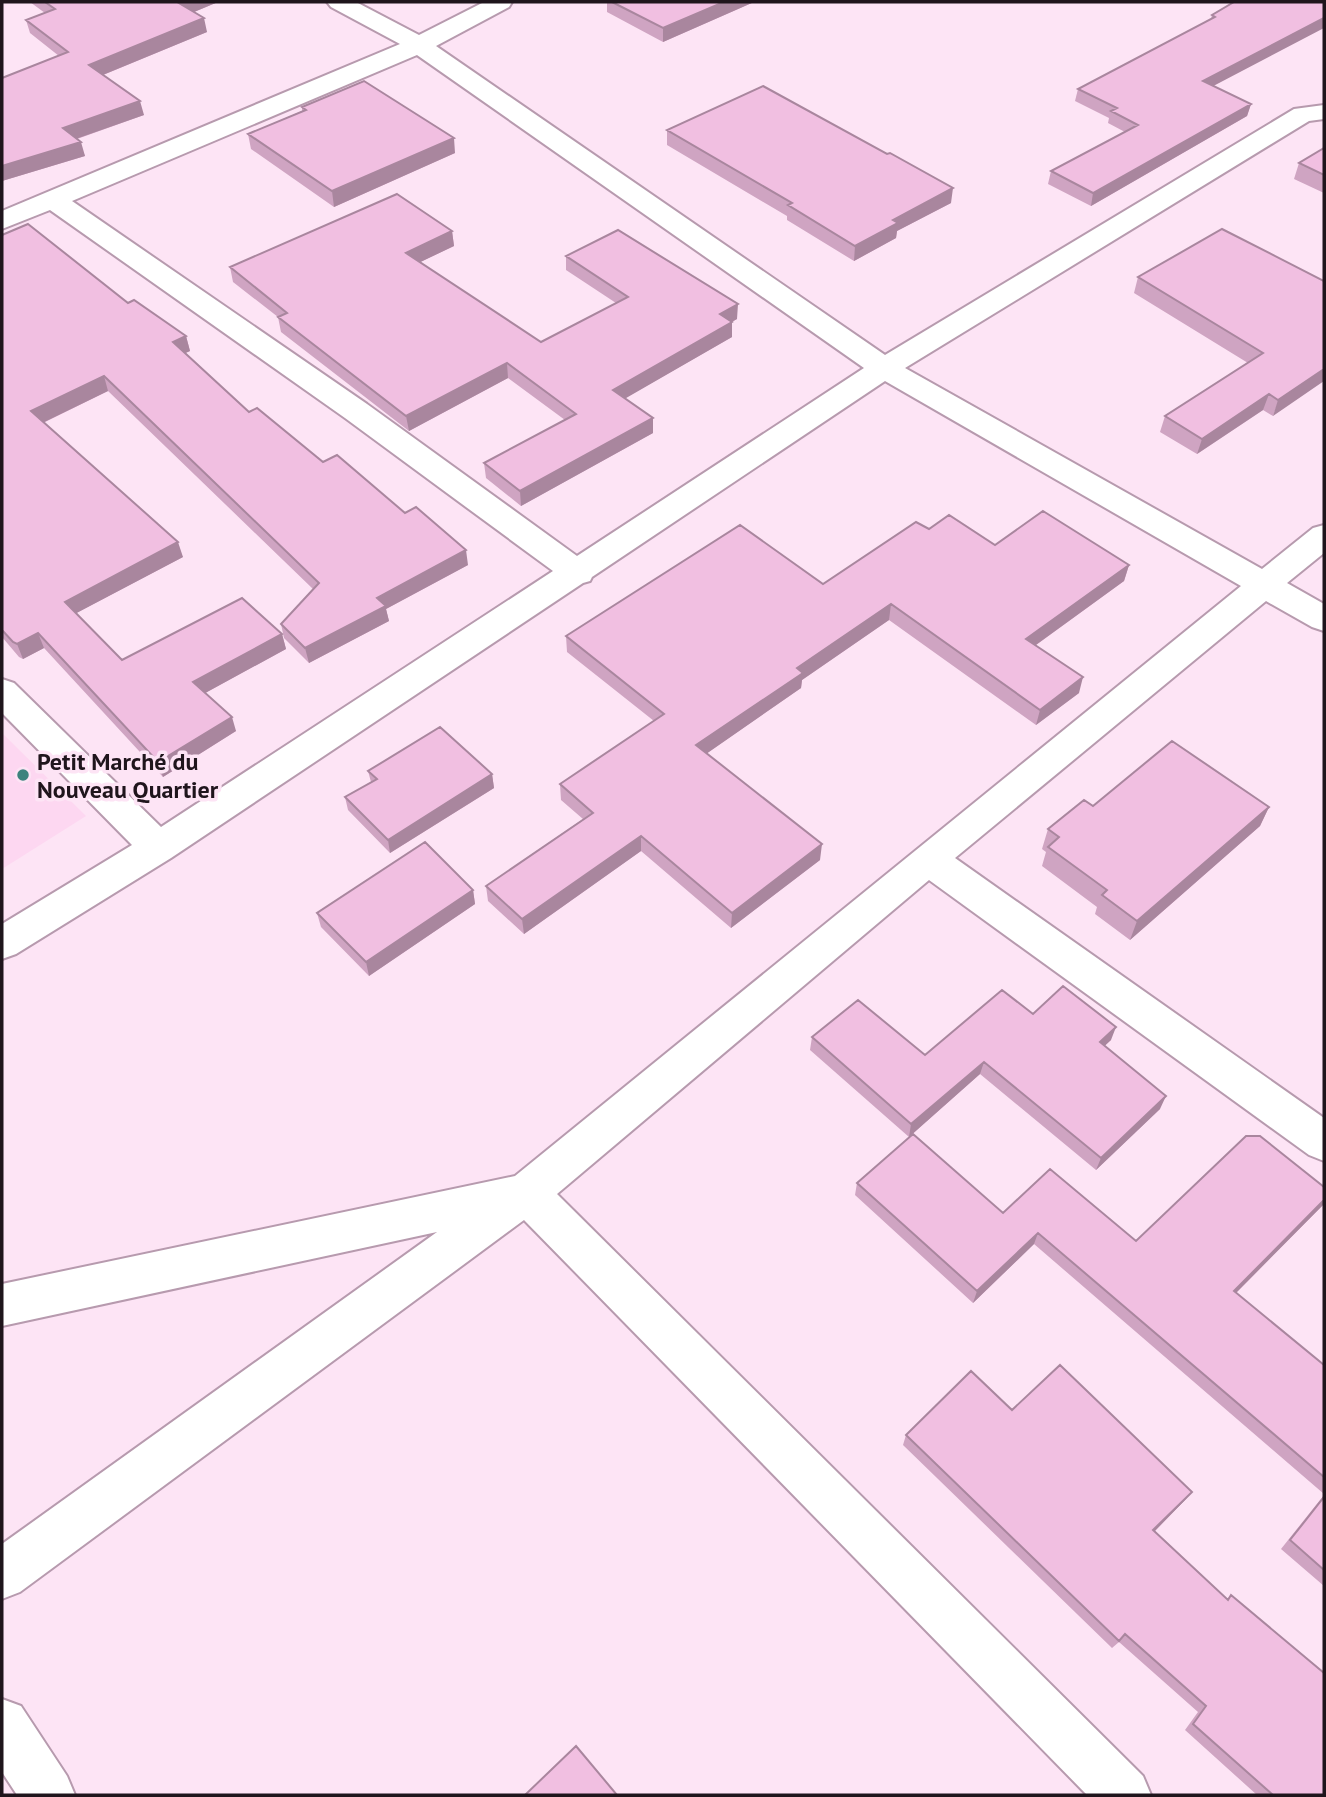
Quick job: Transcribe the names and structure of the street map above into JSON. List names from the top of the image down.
{
  "places": ["Petit Marché du Nouveau Quartier"]
}
